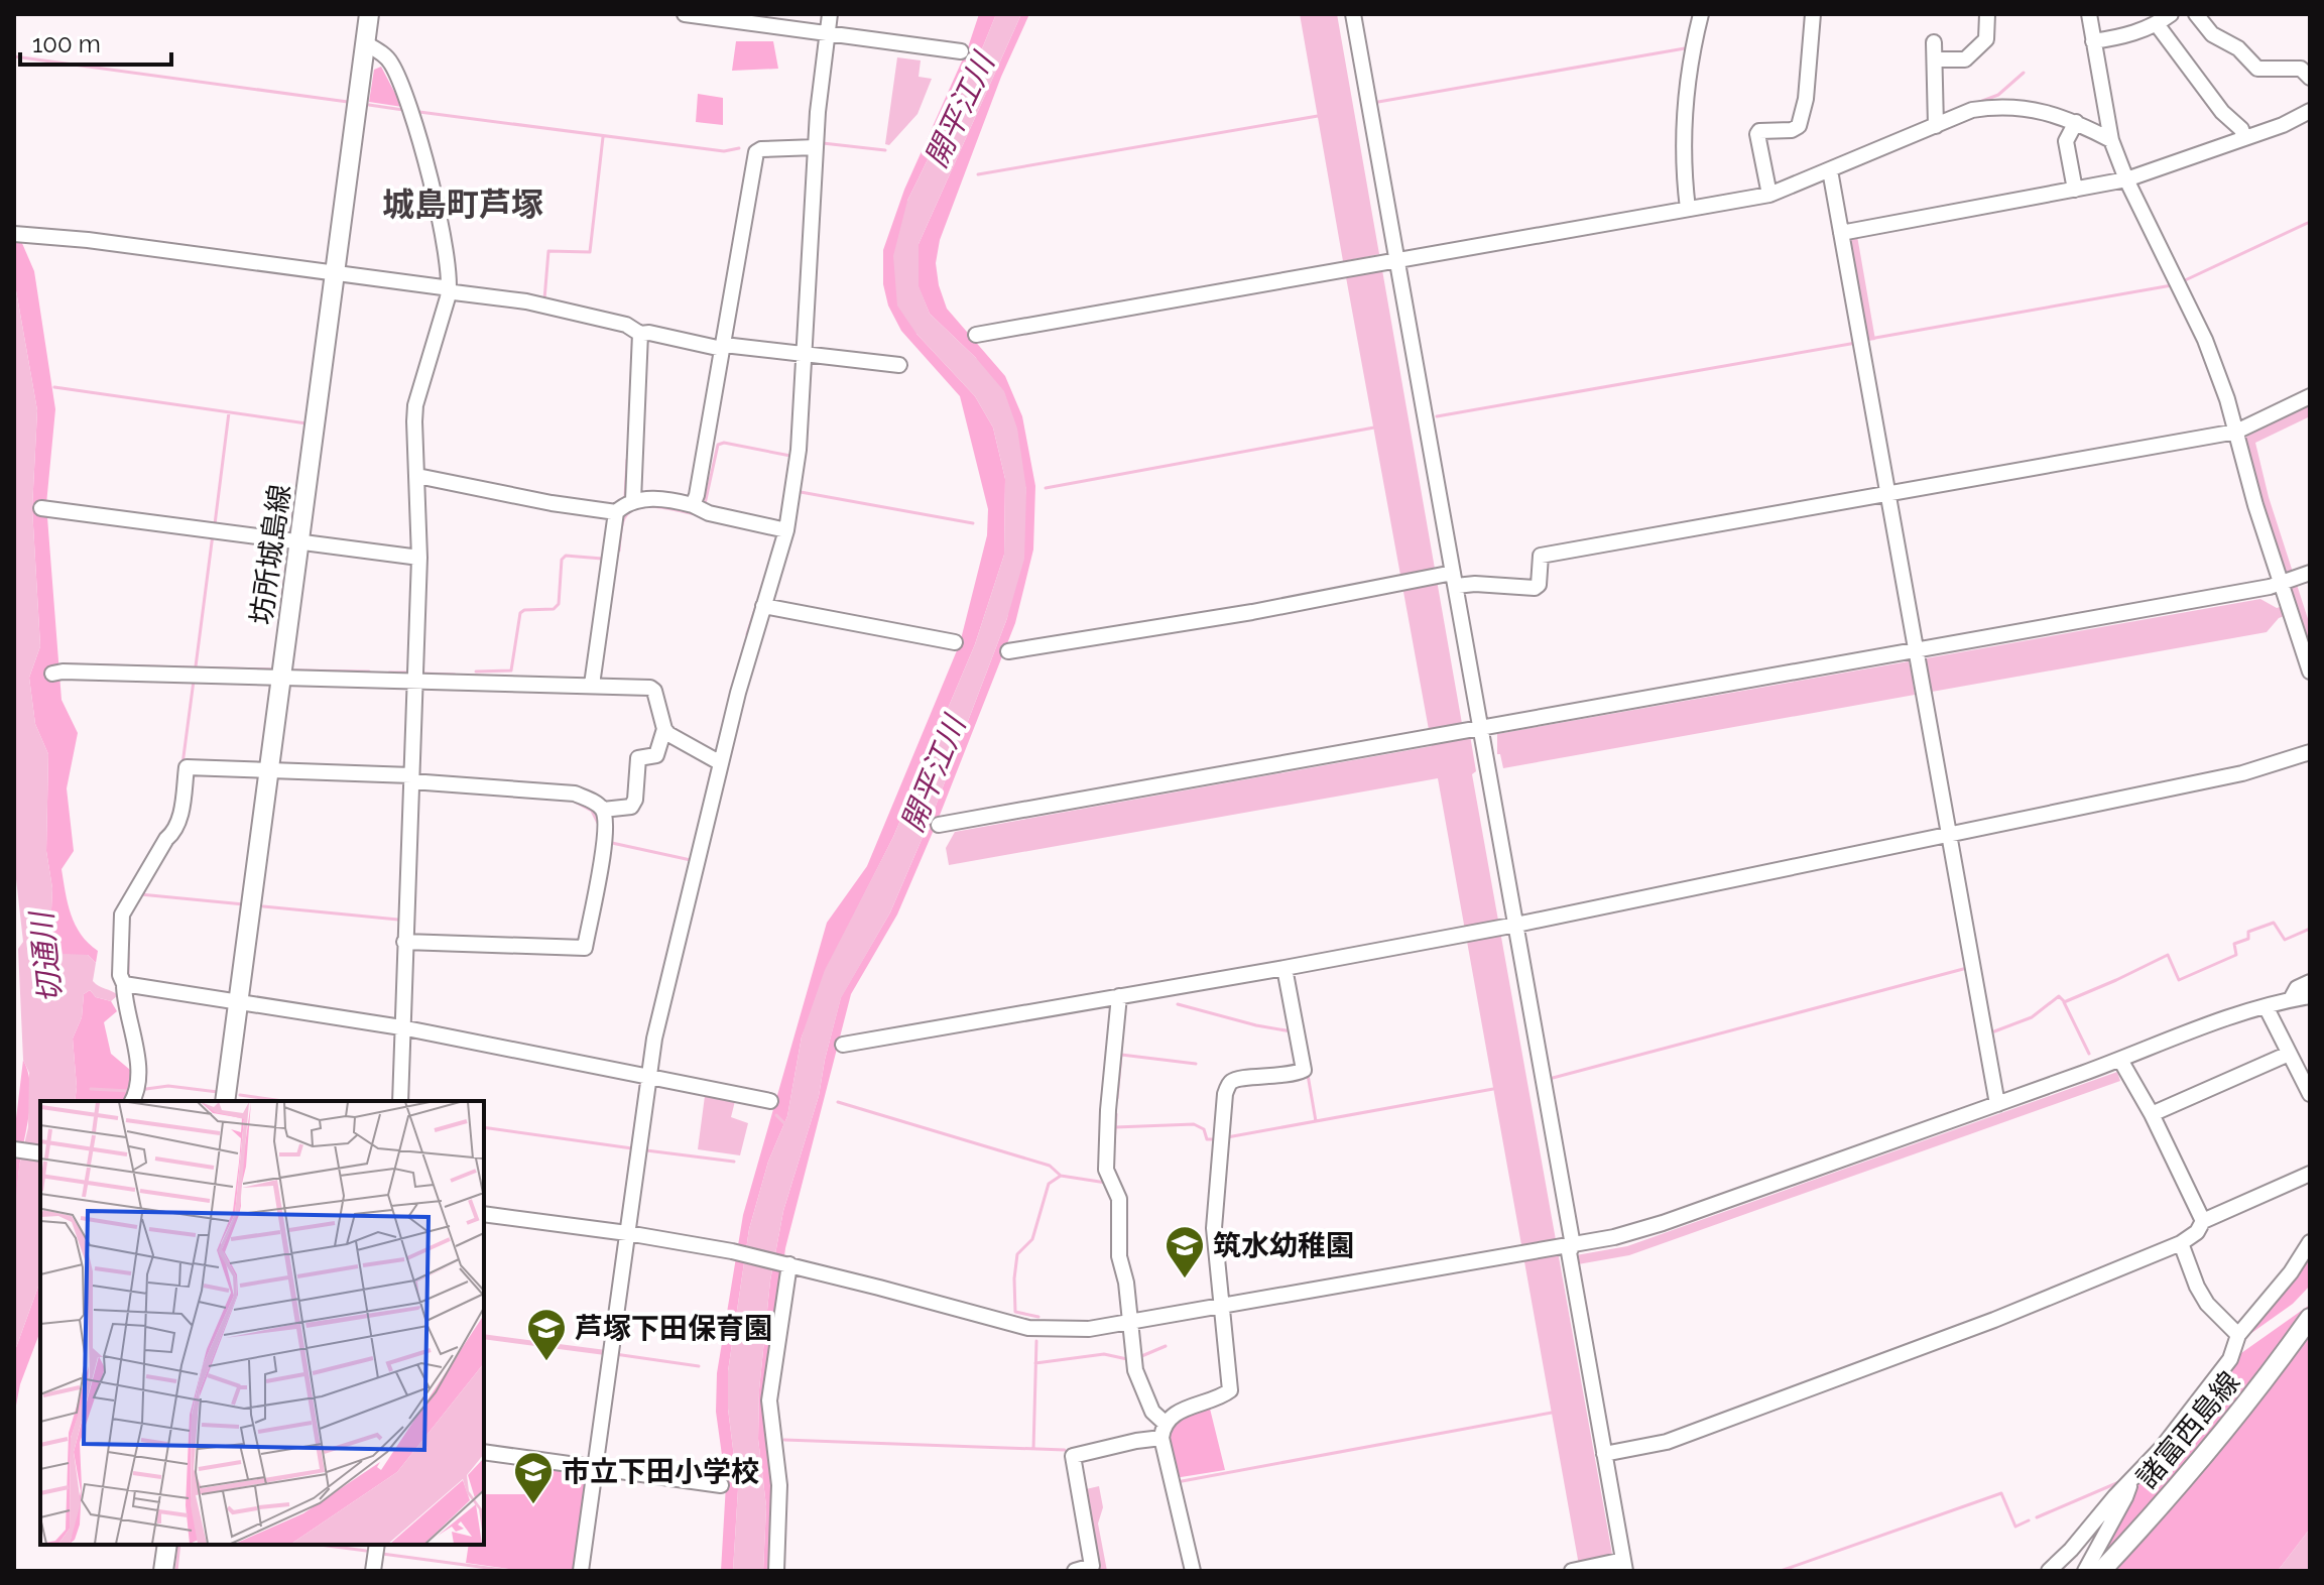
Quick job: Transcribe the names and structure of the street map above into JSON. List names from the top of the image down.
{
  "streets": {
    "main road": ["坊所城島線", "諸富西島線"]
  },
  "districts": ["城島町芦塚"],
  "water": ["開平江川", "切通川"],
  "places": {
    "school or university": ["筑水幼稚園", "芦塚下田保育園", "市立下田小学校"]
  },
  "scale_bar": "100 m"
}
